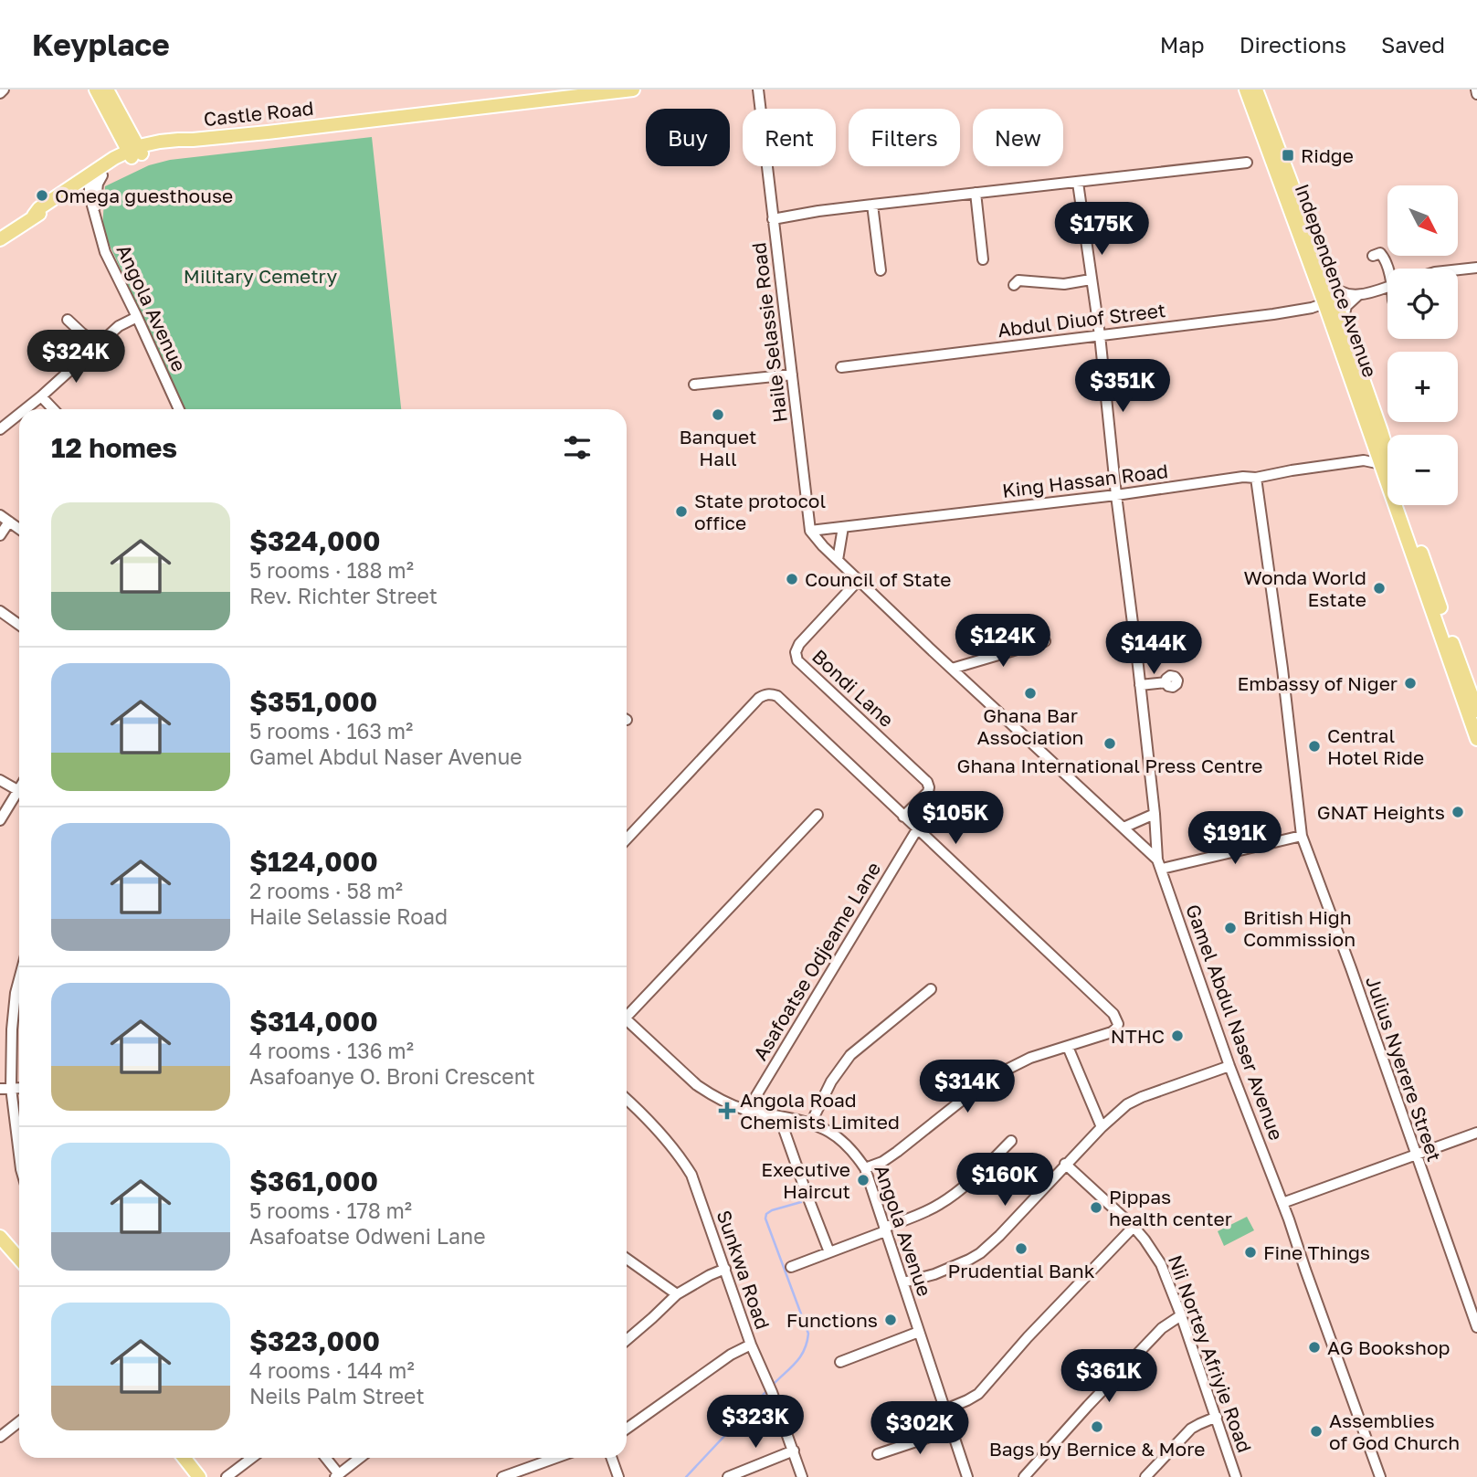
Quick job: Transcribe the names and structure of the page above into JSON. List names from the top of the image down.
{
  "streets": {
    "main road": ["Castle Road", "Independence Avenue"],
    "street": [
      "Angola Avenue",
      "Abdul Diuof Street",
      "Haile Selassie Road",
      "King Hassan Road",
      "Bondi Lane",
      "Asafoatse Odjeame Lane",
      "Gamel Abdul Naser Avenue",
      "Julius Nyerere Street",
      "Sunkwa Road",
      "Nii Nortey Afriyie Road"
    ]
  },
  "crossings": [
    ["Independence Avenue", "Abdul Diuof Street"],
    ["Independence Avenue", "King Hassan Road"],
    ["Angola Avenue", "Asafoatse Odjeame Lane"],
    ["Abdul Diuof Street", "Gamel Abdul Naser Avenue"],
    ["Haile Selassie Road", "King Hassan Road"],
    ["King Hassan Road", "Gamel Abdul Naser Avenue"],
    ["King Hassan Road", "Julius Nyerere Street"]
  ],
  "parks": ["Military Cemetry"],
  "places": {
    "transit": ["Ridge"],
    "other": [
      "Omega guesthouse",
      "Banquet Hall",
      "State protocol office",
      "Council of State",
      "Wonda World Estate",
      "Embassy of Niger",
      "Ghana Bar Association",
      "Ghana International Press Centre",
      "Central Hotel Ride",
      "GNAT Heights",
      "British High Commission",
      "NTHC",
      "Executive Haircut",
      "Pippas health center",
      "Prudential Bank",
      "Fine Things",
      "Functions",
      "AG Bookshop",
      "Bags by Bernice & More",
      "Assemblies of God Church"
    ],
    "health": ["Angola Road Chemists Limited"]
  },
  "north": "bottom right",
  "page": {
    "header": "Keyplace",
    "nav": ["Map", "Directions", "Saved"],
    "chip": [
      "Buy",
      "Rent",
      "Filters",
      "New"
    ],
    "map_buttons": ["+", "−"],
    "price": [
      "$175K",
      "$324K",
      "$351K",
      "$124K",
      "$144K",
      "$105K",
      "$191K",
      "$314K",
      "$160K",
      "$361K",
      "$323K",
      "$302K"
    ],
    "heading": "12 homes",
    "list": [
      {
        "name": "$324,000",
        "note": "5 rooms · 188 m² · Rev. Richter Street"
      },
      {
        "name": "$351,000",
        "note": "5 rooms · 163 m² · Gamel Abdul Naser Avenue"
      },
      {
        "name": "$124,000",
        "note": "2 rooms · 58 m² · Haile Selassie Road"
      },
      {
        "name": "$314,000",
        "note": "4 rooms · 136 m² · Asafoanye O. Broni Crescent"
      },
      {
        "name": "$361,000",
        "note": "5 rooms · 178 m² · Asafoatse Odweni Lane"
      },
      {
        "name": "$323,000",
        "note": "4 rooms · 144 m² · Neils Palm Street"
      }
    ]
  }
}
